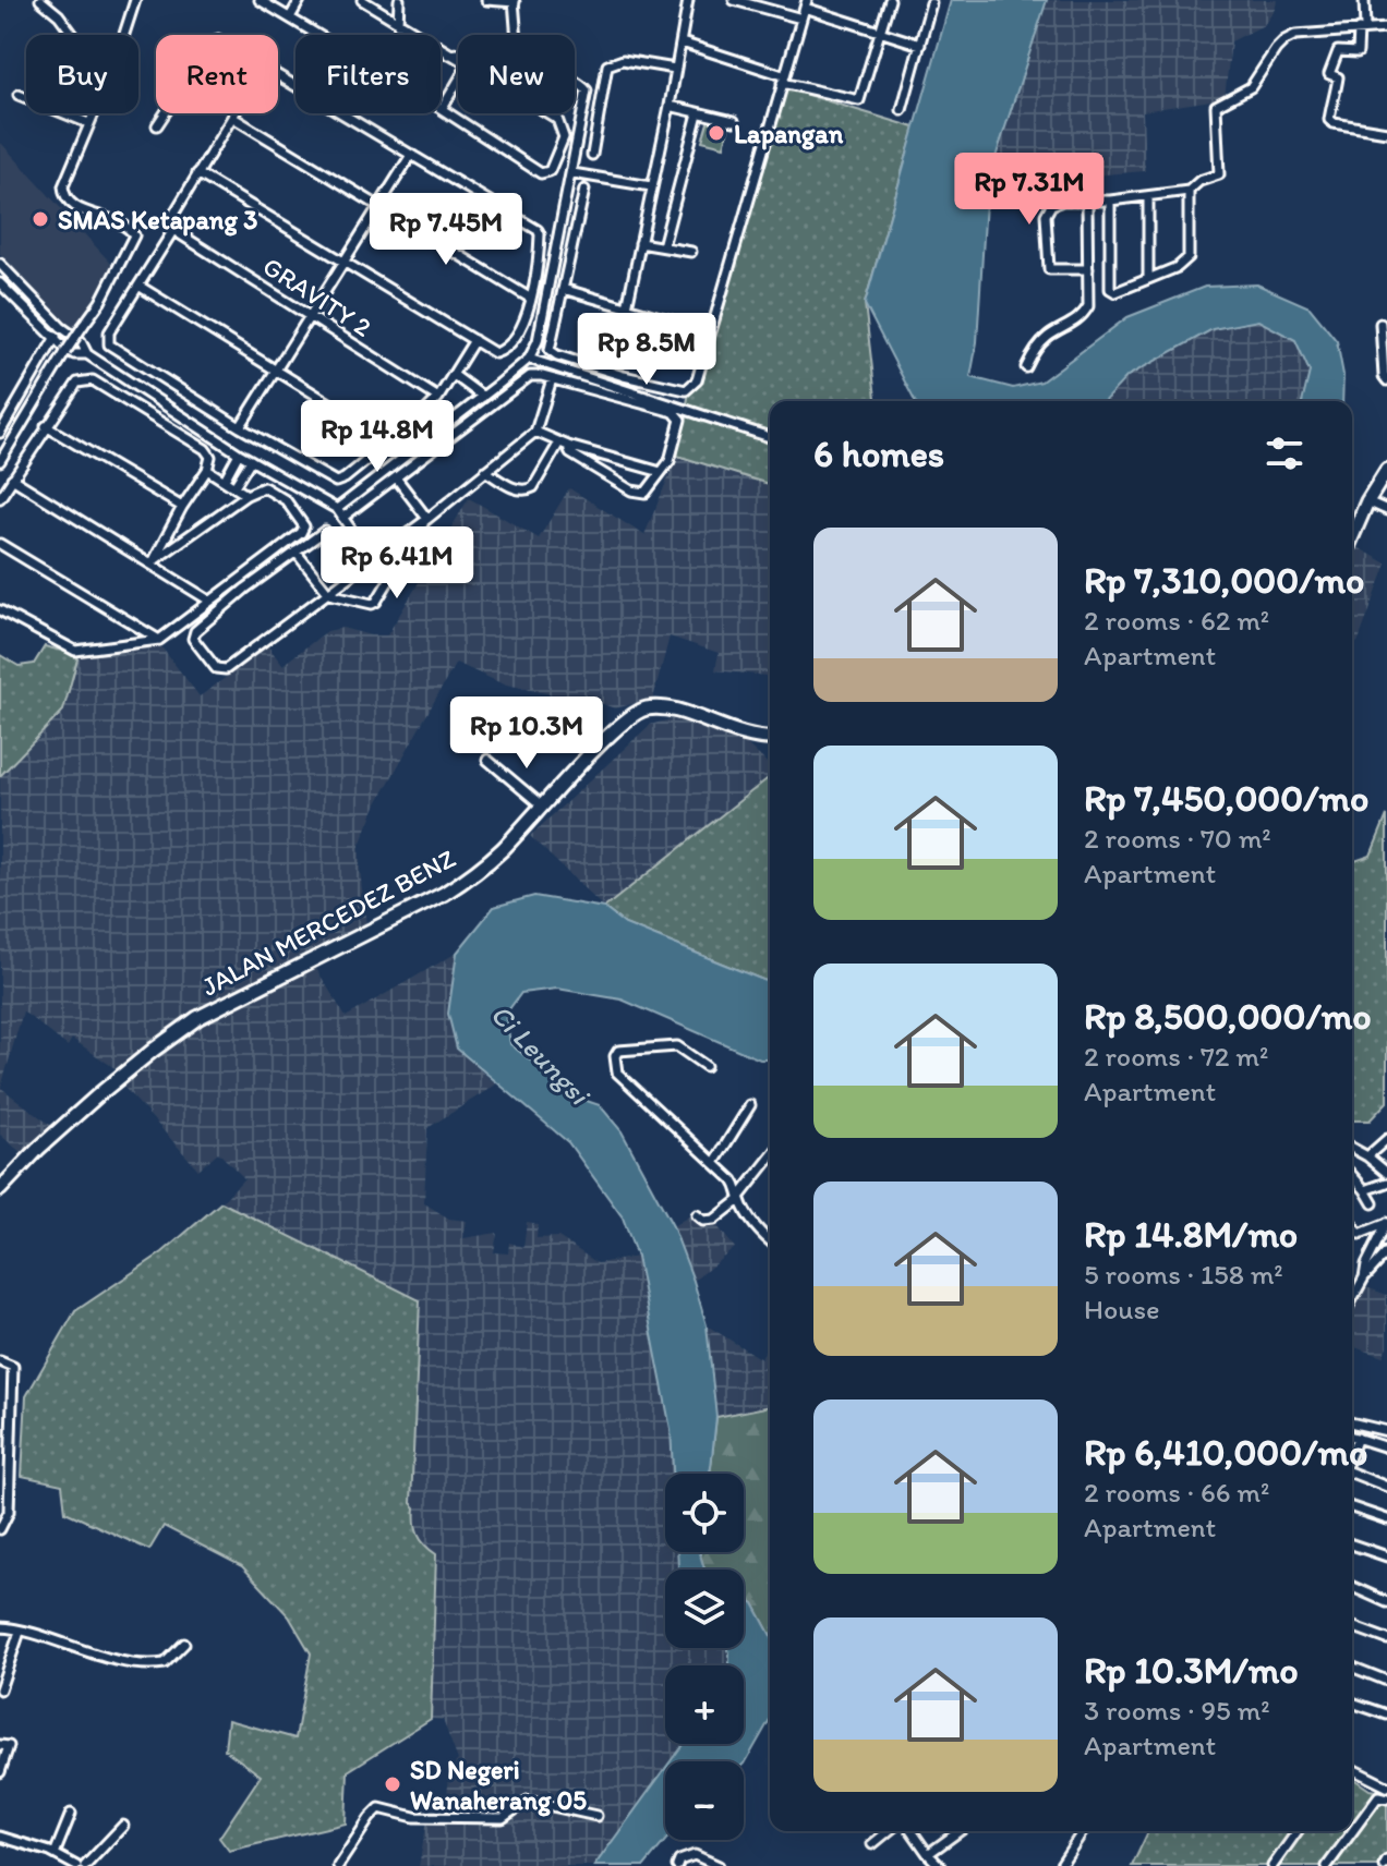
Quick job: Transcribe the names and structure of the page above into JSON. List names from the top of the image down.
{
  "streets": {
    "main road": ["JALAN MERCEDEZ BENZ"],
    "street": ["GRAVITY 2"]
  },
  "water": ["Ci Leungsi"],
  "places": ["Lapangan", "SMAS Ketapang 3", "SD Negeri Wanaherang 05"],
  "page": {
    "chip": [
      "Buy",
      "Rent",
      "Filters",
      "New"
    ],
    "price": [
      "Rp 7.31M",
      "Rp 7.45M",
      "Rp 8.5M",
      "Rp 14.8M",
      "Rp 6.41M",
      "Rp 10.3M"
    ],
    "heading": "6 homes",
    "list": [
      {
        "name": "Rp 7,310,000/mo",
        "note": "2 rooms · 62 m² · Apartment"
      },
      {
        "name": "Rp 7,450,000/mo",
        "note": "2 rooms · 70 m² · Apartment"
      },
      {
        "name": "Rp 8,500,000/mo",
        "note": "2 rooms · 72 m² · Apartment"
      },
      {
        "name": "Rp 14.8M/mo",
        "note": "5 rooms · 158 m² · House"
      },
      {
        "name": "Rp 6,410,000/mo",
        "note": "2 rooms · 66 m² · Apartment"
      },
      {
        "name": "Rp 10.3M/mo",
        "note": "3 rooms · 95 m² · Apartment"
      }
    ],
    "map_buttons": ["+", "−"]
  }
}
